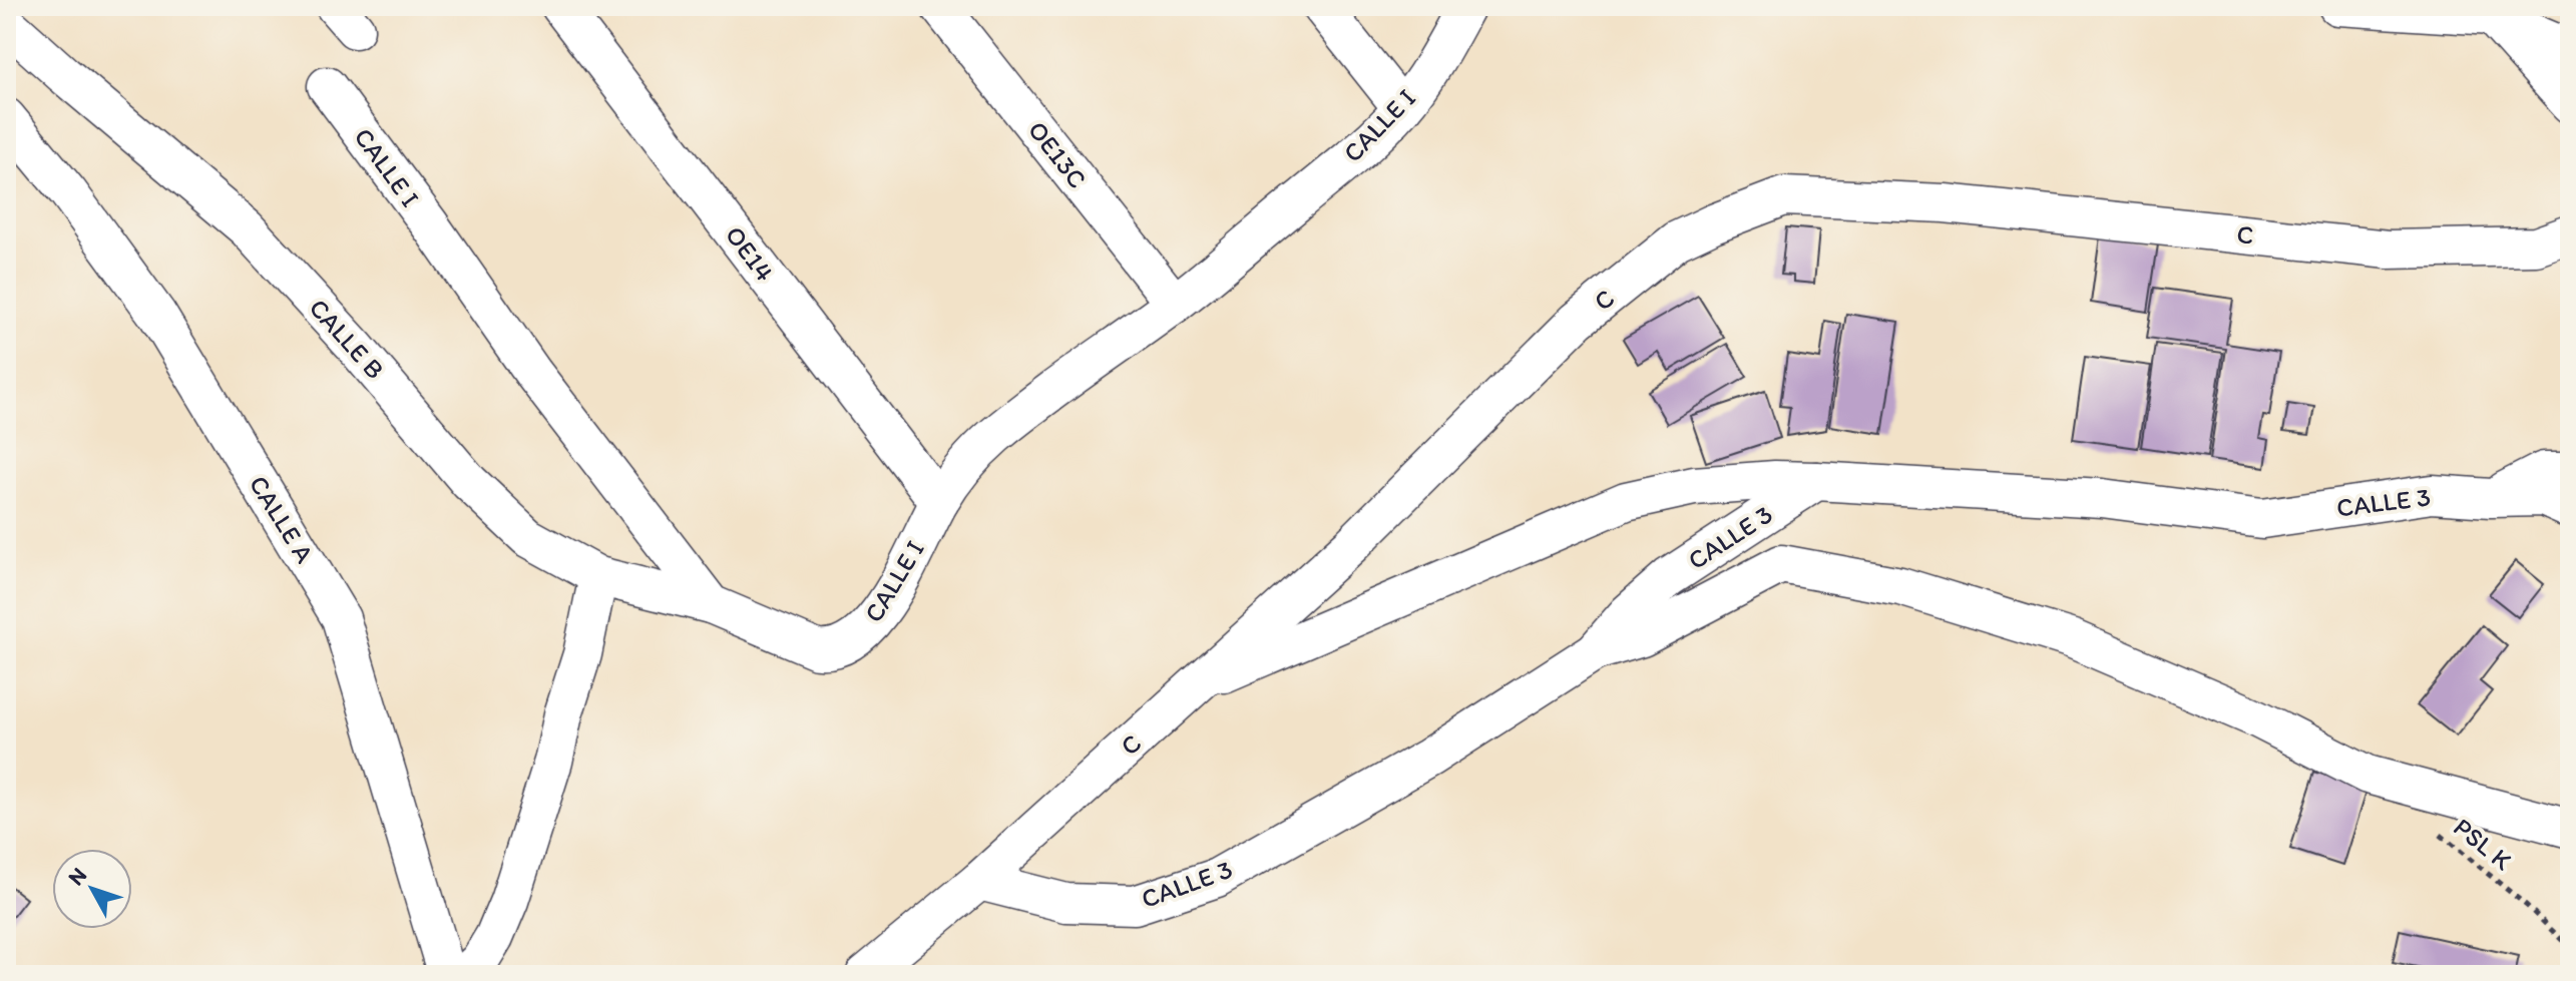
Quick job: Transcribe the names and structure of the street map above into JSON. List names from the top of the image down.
{
  "streets": {
    "street": [
      "CALLE I",
      "OE13C",
      "C",
      "OE14",
      "CALLE B",
      "CALLE 3",
      "CALLE A"
    ],
    "path": ["PSL K"]
  },
  "crossings": [
    ["CALLE I", "OE13C"],
    ["CALLE I", "OE14"],
    ["CALLE I", "CALLE B"],
    ["C", "CALLE 3"]
  ],
  "north": "top left"
}
